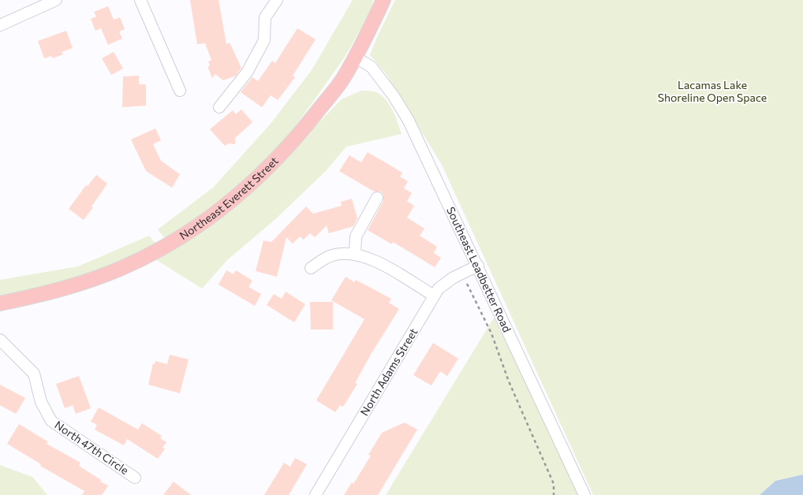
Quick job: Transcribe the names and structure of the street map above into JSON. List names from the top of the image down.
{
  "streets": {
    "main road": ["Northeast Everett Street"],
    "street": ["Southeast Leadbetter Road", "North Adams Street", "North 47th Circle"]
  },
  "crossings": [
    ["Northeast Everett Street", "Southeast Leadbetter Road"],
    ["Southeast Leadbetter Road", "North Adams Street"]
  ],
  "parks": ["Lacamas Lake Shoreline Open Space"]
}
